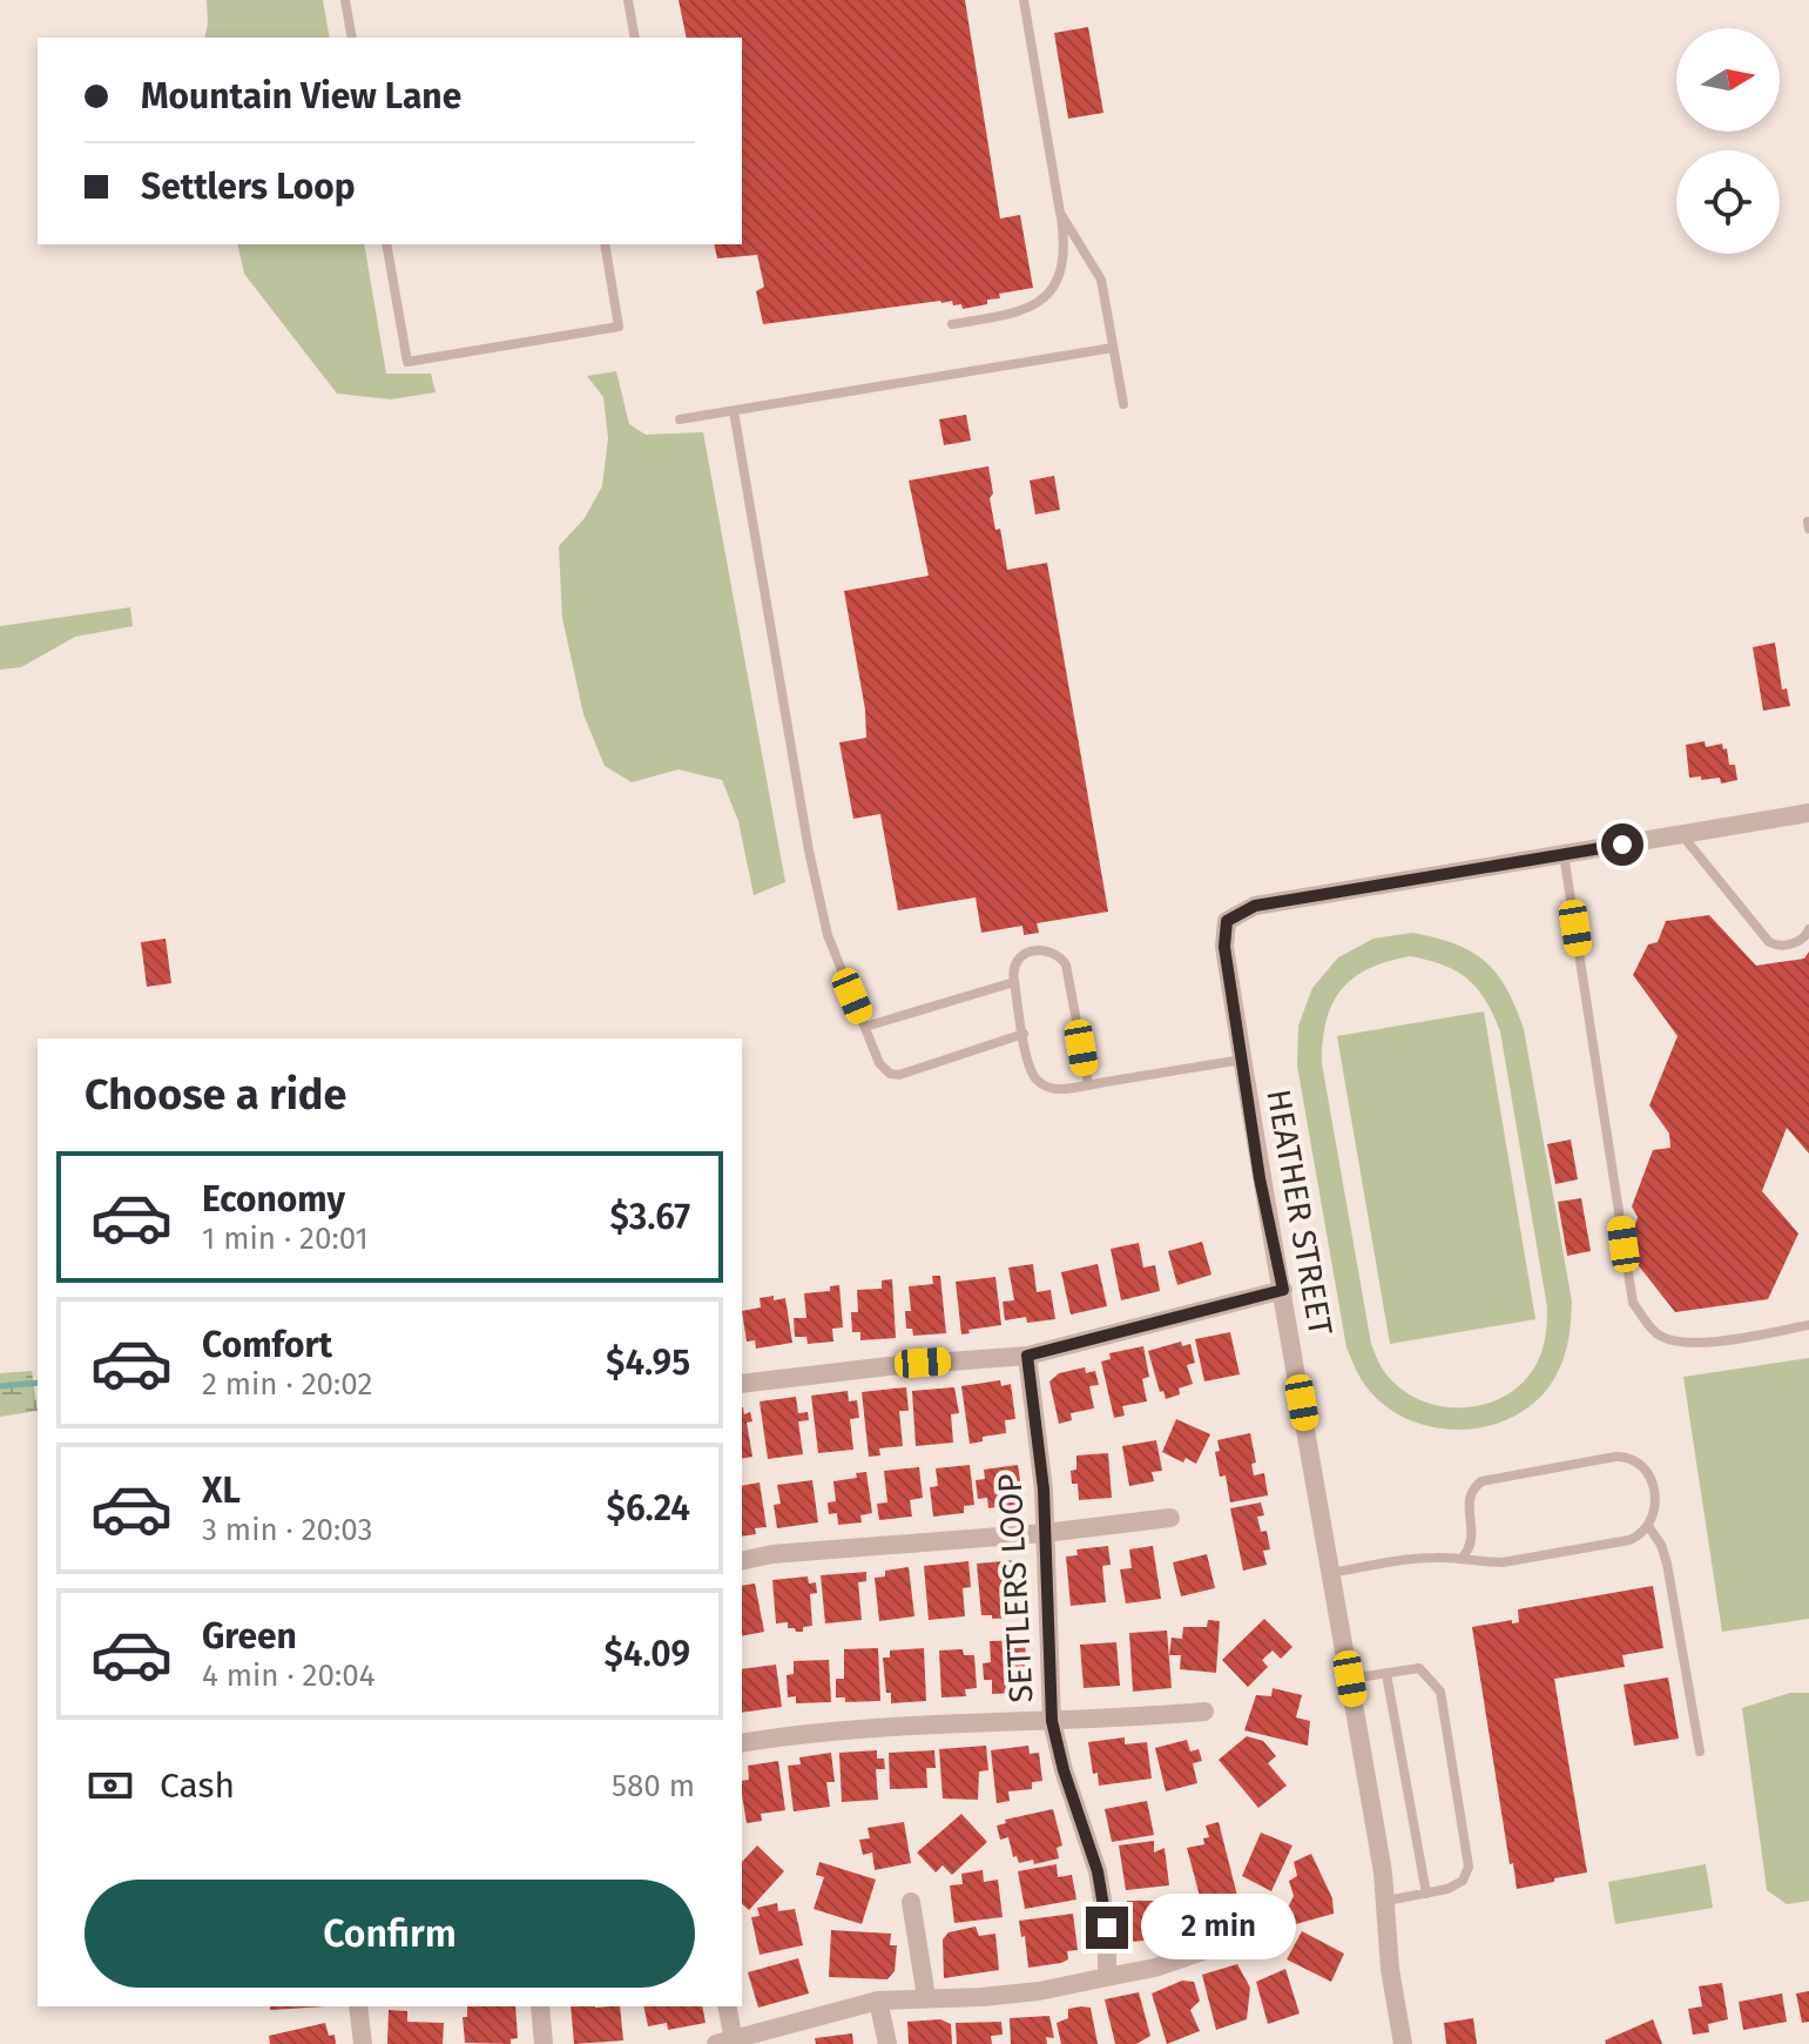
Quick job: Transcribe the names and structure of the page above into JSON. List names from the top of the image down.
{
  "streets": {
    "street": ["HEATHER STREET", "SETTLERS LOOP"]
  },
  "north": "right",
  "page": {
    "banner": ["Mountain View Lane", "Settlers Loop"],
    "heading": "Choose a ride",
    "list": [
      {
        "name": "Economy",
        "note": "1 min · 20:01",
        "value": "$3.67"
      },
      {
        "name": "Comfort",
        "note": "2 min · 20:02",
        "value": "$4.95"
      },
      {
        "name": "XL",
        "note": "3 min · 20:03",
        "value": "$6.24"
      },
      {
        "name": "Green",
        "note": "4 min · 20:04",
        "value": "$4.09"
      }
    ],
    "pay": ["Cash", "580 m"],
    "buttons": "Confirm",
    "bubble": "2 min"
  }
}
